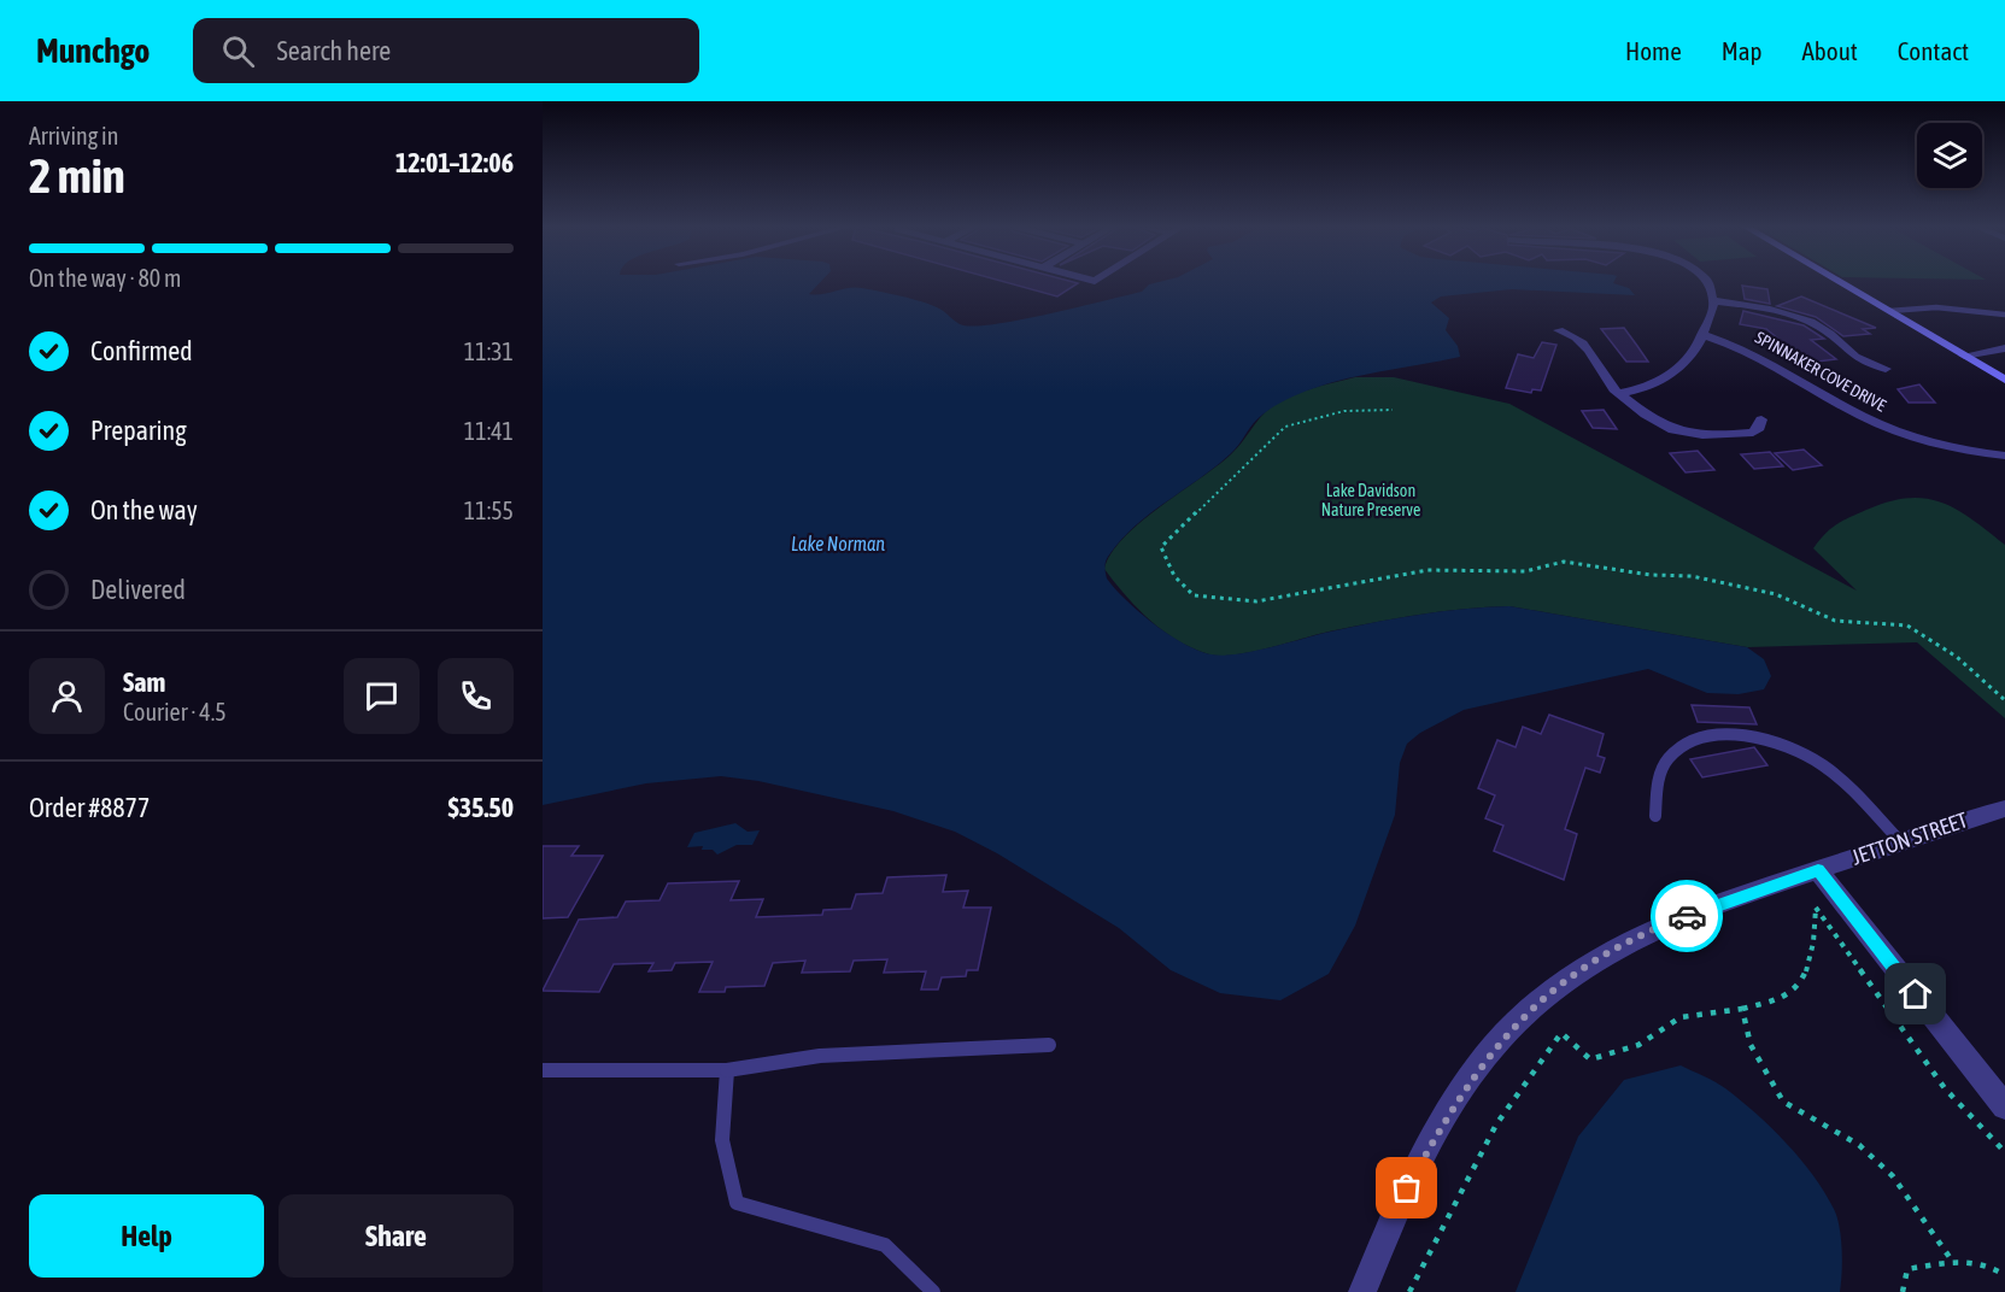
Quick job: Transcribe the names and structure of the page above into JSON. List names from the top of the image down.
{
  "streets": {
    "street": ["SPINNAKER COVE DRIVE", "JETTON STREET"]
  },
  "water": ["Lake Norman"],
  "parks": ["Lake Davidson Nature Preserve"],
  "page": {
    "header": "Munchgo",
    "search": "Search here",
    "nav": [
      "Home",
      "Map",
      "About",
      "Contact"
    ],
    "heading": ["2 min", "Arriving in", "12:01–12:06"],
    "panel": [
      "Sam",
      "Courier · 4.5",
      "Order #8877",
      "$35.50"
    ],
    "bar": "On the way · 80 m",
    "list": [
      ["Confirmed", "11:31"],
      ["Preparing", "11:41"],
      ["On the way", "11:55"],
      "Delivered"
    ],
    "buttons": ["Help", "Share"]
  }
}
